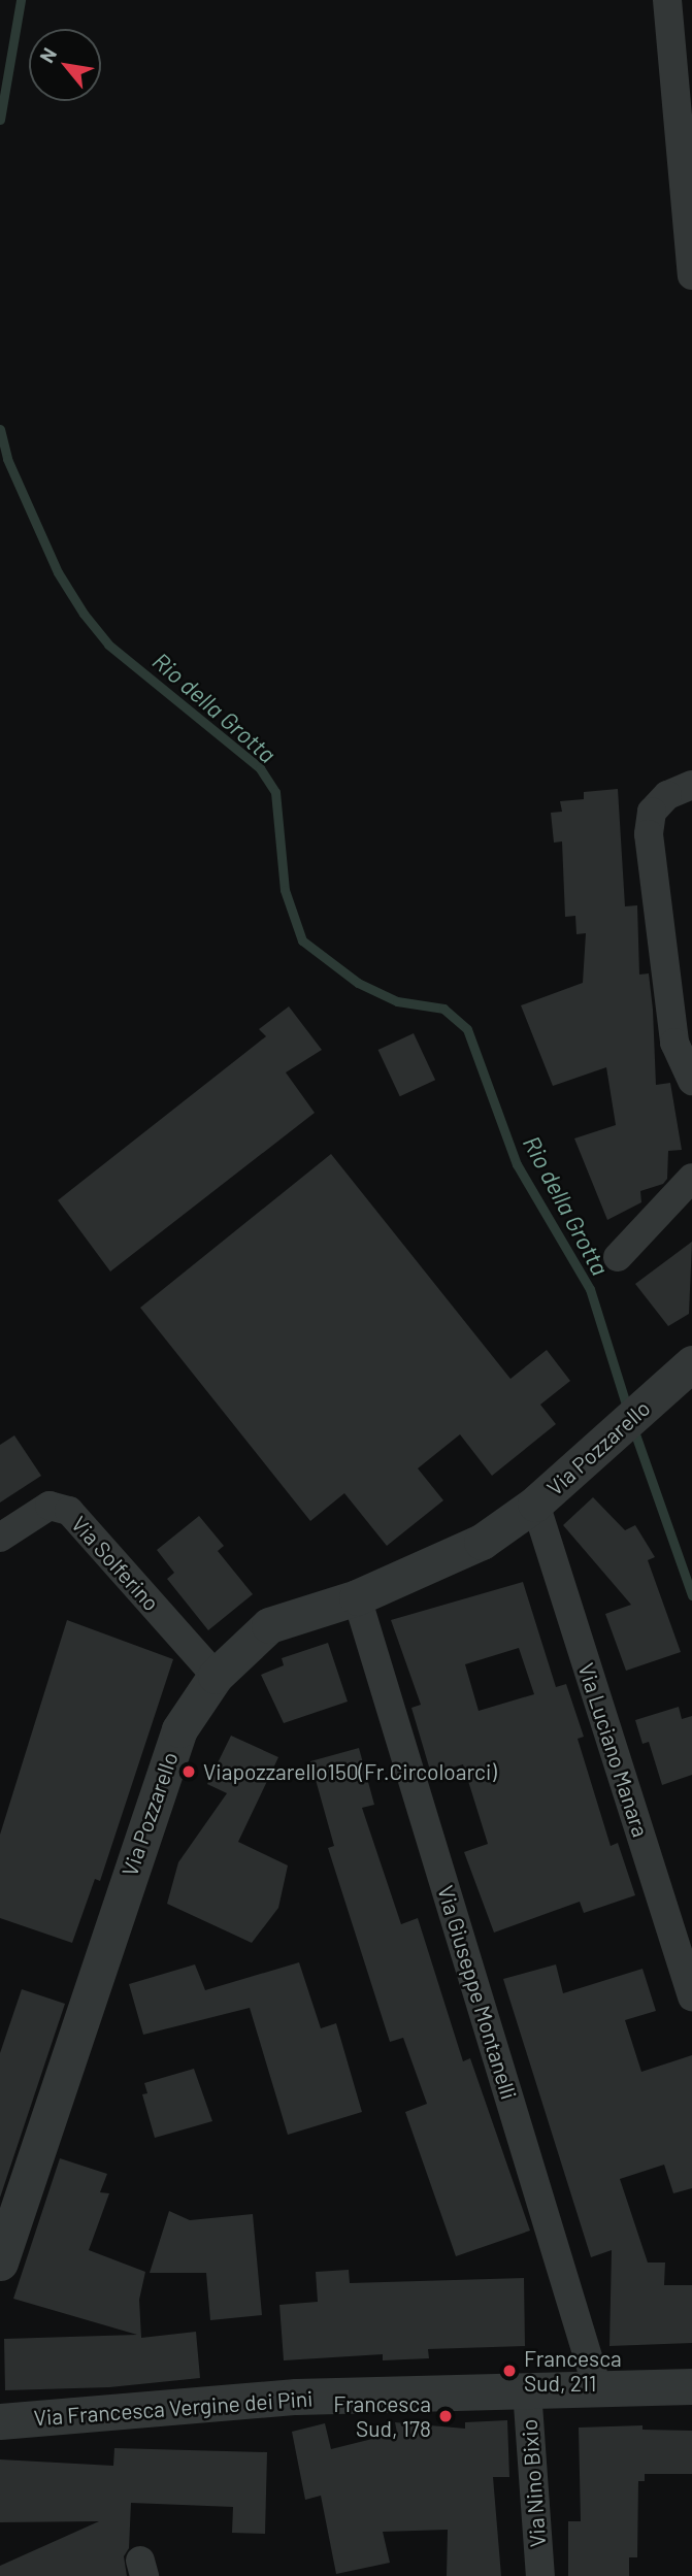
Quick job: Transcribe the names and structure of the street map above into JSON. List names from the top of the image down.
{
  "streets": {
    "street": [
      "Via Pozzarello",
      "Via Solferino",
      "Via Luciano Manara",
      "Via Giuseppe Montanelli",
      "Via Francesca Vergine dei Pini",
      "Via Nino Bixio"
    ]
  },
  "crossings": [
    ["Via Pozzarello", "Via Solferino"],
    ["Via Pozzarello", "Via Luciano Manara"],
    ["Via Pozzarello", "Via Giuseppe Montanelli"],
    ["Via Giuseppe Montanelli", "Via Francesca Vergine dei Pini"],
    ["Via Francesca Vergine dei Pini", "Via Nino Bixio"]
  ],
  "water": ["Rio della Grotta"],
  "places": ["Viapozzarello150(Fr.Circoloarci)", "Francesca Sud, 211", "Francesca Sud, 178"],
  "north": "top left"
}
